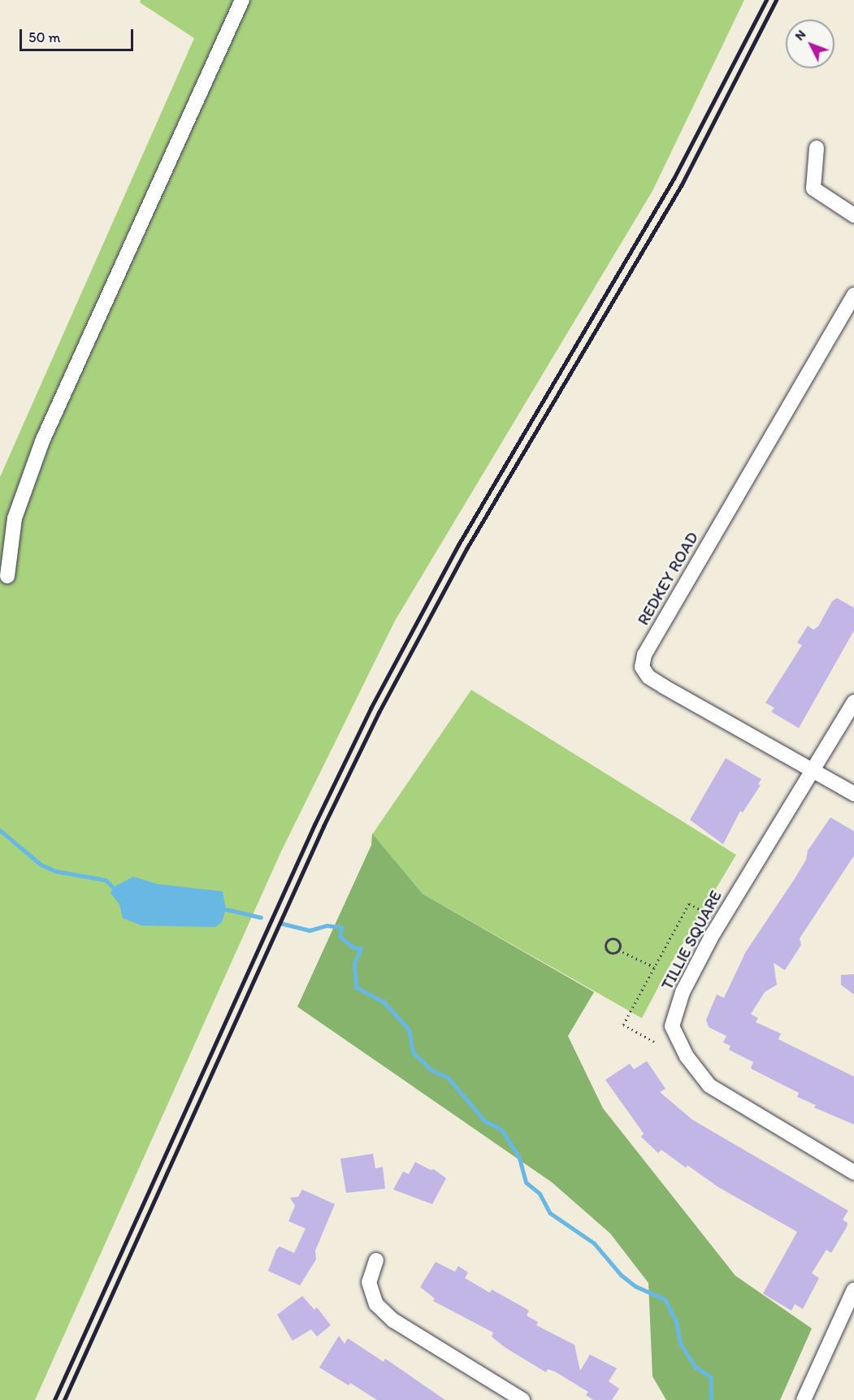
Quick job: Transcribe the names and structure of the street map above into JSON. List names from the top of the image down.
{
  "streets": {
    "street": ["REDKEY ROAD", "TILLIE SQUARE"]
  },
  "crossings": [
    ["REDKEY ROAD", "TILLIE SQUARE"]
  ],
  "scale_bar": "50 m",
  "north": "top left"
}
